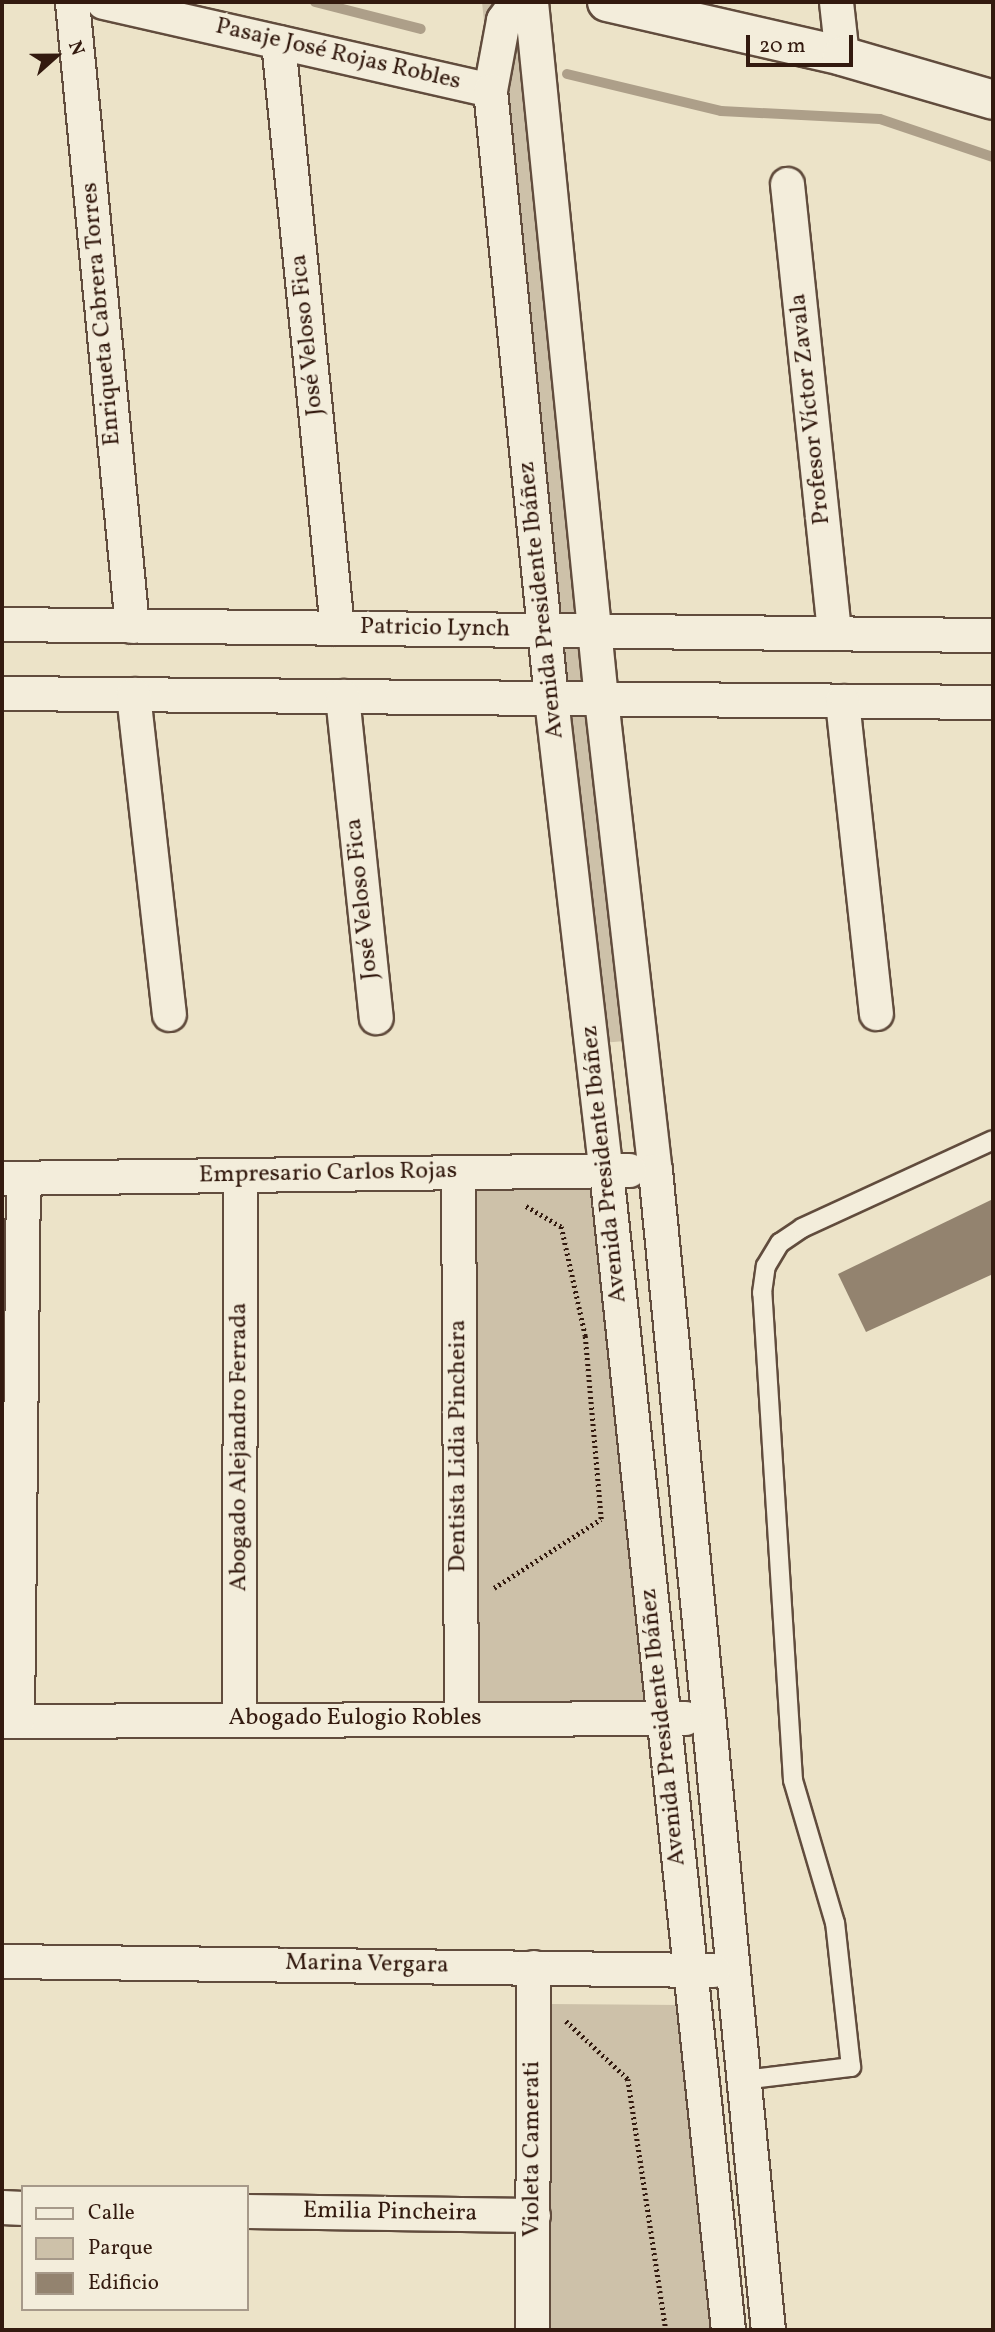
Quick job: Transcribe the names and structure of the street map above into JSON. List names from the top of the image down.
{
  "streets": {
    "street": [
      "Pasaje José Rojas Robles",
      "Enriqueta Cabrera Torres",
      "José Veloso Fica",
      "Profesor Víctor Zavala",
      "Avenida Presidente Ibáñez",
      "Patricio Lynch",
      "Empresario Carlos Rojas",
      "Dentista Lidia Pincheira",
      "Abogado Alejandro Ferrada",
      "Abogado Eulogio Robles",
      "Marina Vergara",
      "Violeta Camerati",
      "Emilia Pincheira"
    ]
  },
  "crossings": [
    ["Pasaje José Rojas Robles", "José Veloso Fica"],
    ["Pasaje José Rojas Robles", "Avenida Presidente Ibáñez"],
    ["Enriqueta Cabrera Torres", "Patricio Lynch"],
    ["José Veloso Fica", "Patricio Lynch"],
    ["Profesor Víctor Zavala", "Patricio Lynch"],
    ["Avenida Presidente Ibáñez", "Patricio Lynch"],
    ["Avenida Presidente Ibáñez", "Empresario Carlos Rojas"],
    ["Avenida Presidente Ibáñez", "Abogado Eulogio Robles"],
    ["Avenida Presidente Ibáñez", "Marina Vergara"],
    ["Empresario Carlos Rojas", "Dentista Lidia Pincheira"],
    ["Empresario Carlos Rojas", "Abogado Alejandro Ferrada"],
    ["Dentista Lidia Pincheira", "Abogado Eulogio Robles"],
    ["Abogado Alejandro Ferrada", "Abogado Eulogio Robles"],
    ["Marina Vergara", "Violeta Camerati"],
    ["Violeta Camerati", "Emilia Pincheira"]
  ],
  "legend": ["Calle", "Parque", "Edificio"],
  "scale_bar": "20 m",
  "north": "right"
}
